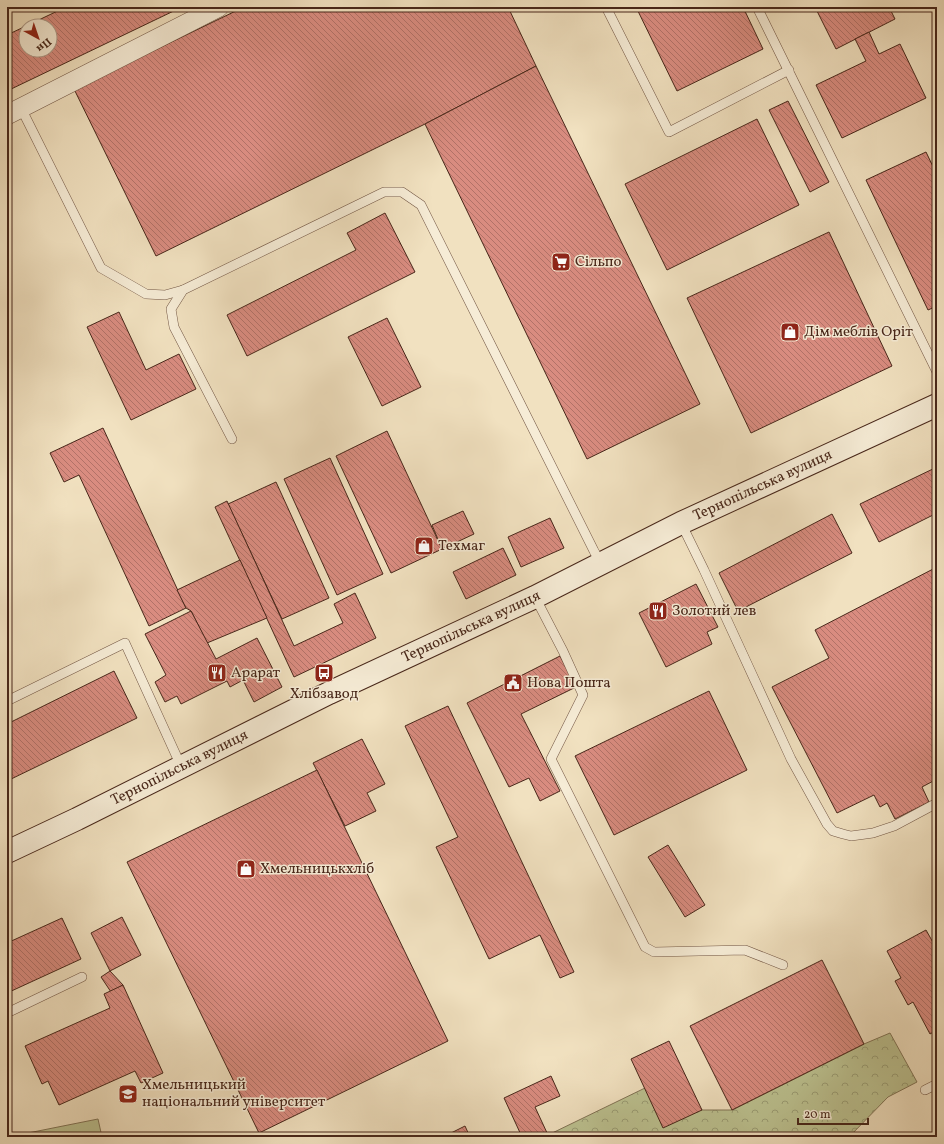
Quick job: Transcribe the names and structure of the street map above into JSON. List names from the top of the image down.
{
  "streets": {
    "main road": ["Тернопільська вулиця"]
  },
  "places": {
    "supermarket": ["Сільпо"],
    "shop": ["Дім меблів Оріт", "Техмаг", "Хмельницькхліб"],
    "restaurant": ["Золотий лев", "Арарат"],
    "bus stop": ["Хлібзавод"],
    "public building": ["Нова Пошта"],
    "school or university": ["Хмельницький національний університет"]
  },
  "scale_bar": "20 m",
  "north": "bottom right"
}
